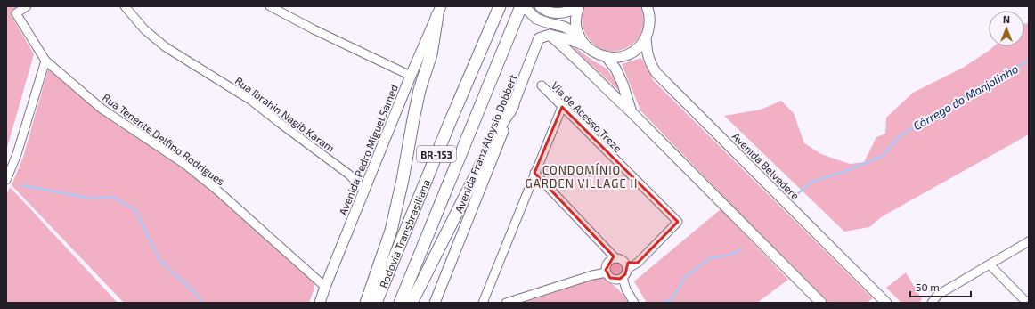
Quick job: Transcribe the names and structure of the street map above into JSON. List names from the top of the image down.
{
  "streets": {
    "highway": ["BR-153", "Rodovia Transbrasiliana"],
    "main road": ["Avenida Franz Aloysio Dobbert", "Avenida Pedro Miguel Samed", "Avenida Belvedere"],
    "street": ["Rua Ibrahin Nagib Karam", "Via de Acesso Treze", "Rua Tenente Delfino Rodrigues"]
  },
  "crossings": [
    ["Rua Ibrahin Nagib Karam", "Avenida Pedro Miguel Samed"],
    ["Rua Tenente Delfino Rodrigues", "Avenida Pedro Miguel Samed"]
  ],
  "districts": ["CONDOMÍNIO GARDEN VILLAGE II"],
  "water": ["Córrego do Monjolinho"],
  "scale_bar": "50 m",
  "north": "top"
}
